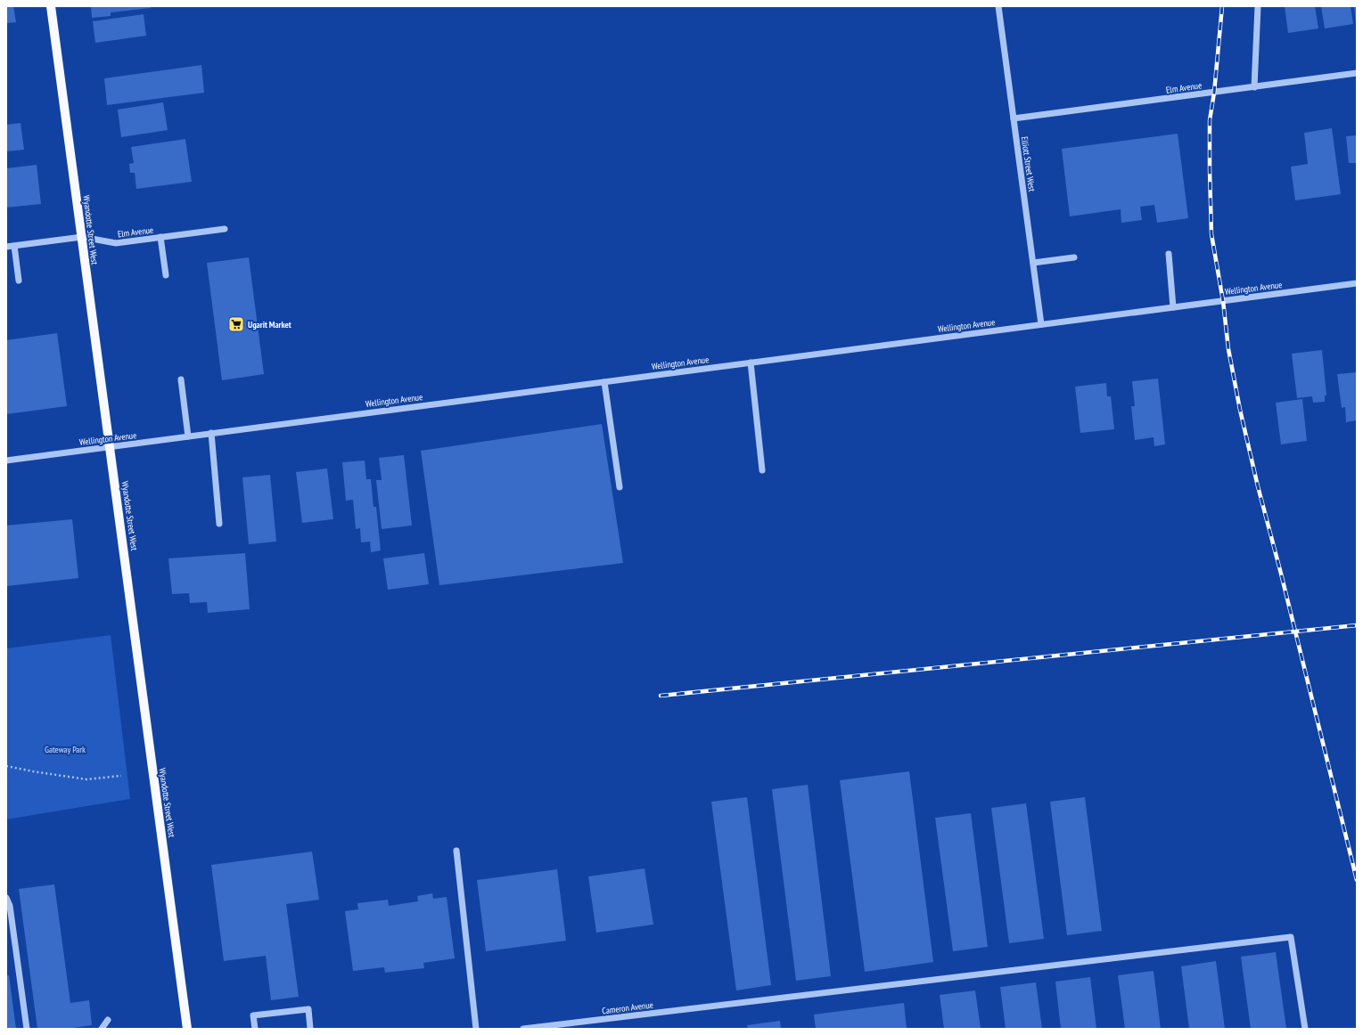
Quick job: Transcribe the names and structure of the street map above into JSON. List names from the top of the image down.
{
  "streets": {
    "main road": ["Wyandotte Street West"],
    "street": [
      "Elm Avenue",
      "Elliott Street West",
      "Wellington Avenue",
      "Cameron Avenue"
    ]
  },
  "crossings": [
    ["Elm Avenue", "Elliott Street West"],
    ["Elm Avenue", "Wyandotte Street West"],
    ["Elliott Street West", "Wellington Avenue"],
    ["Wyandotte Street West", "Wellington Avenue"]
  ],
  "parks": ["Gateway Park"],
  "places": {
    "supermarket": ["Ugarit Market"]
  }
}
